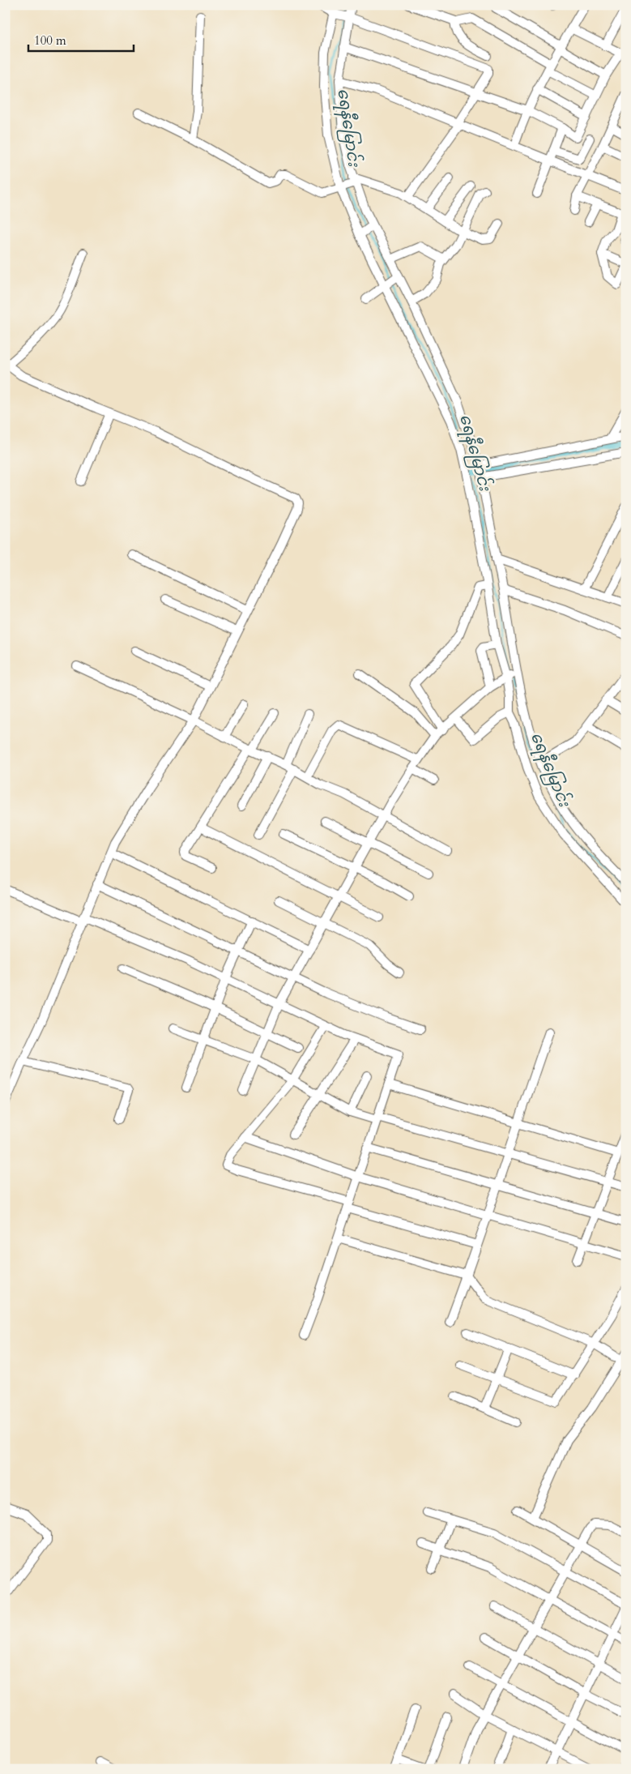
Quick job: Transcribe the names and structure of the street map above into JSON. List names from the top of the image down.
{
  "water": ["ရေနီမြောင်း"],
  "scale_bar": "100 m"
}
